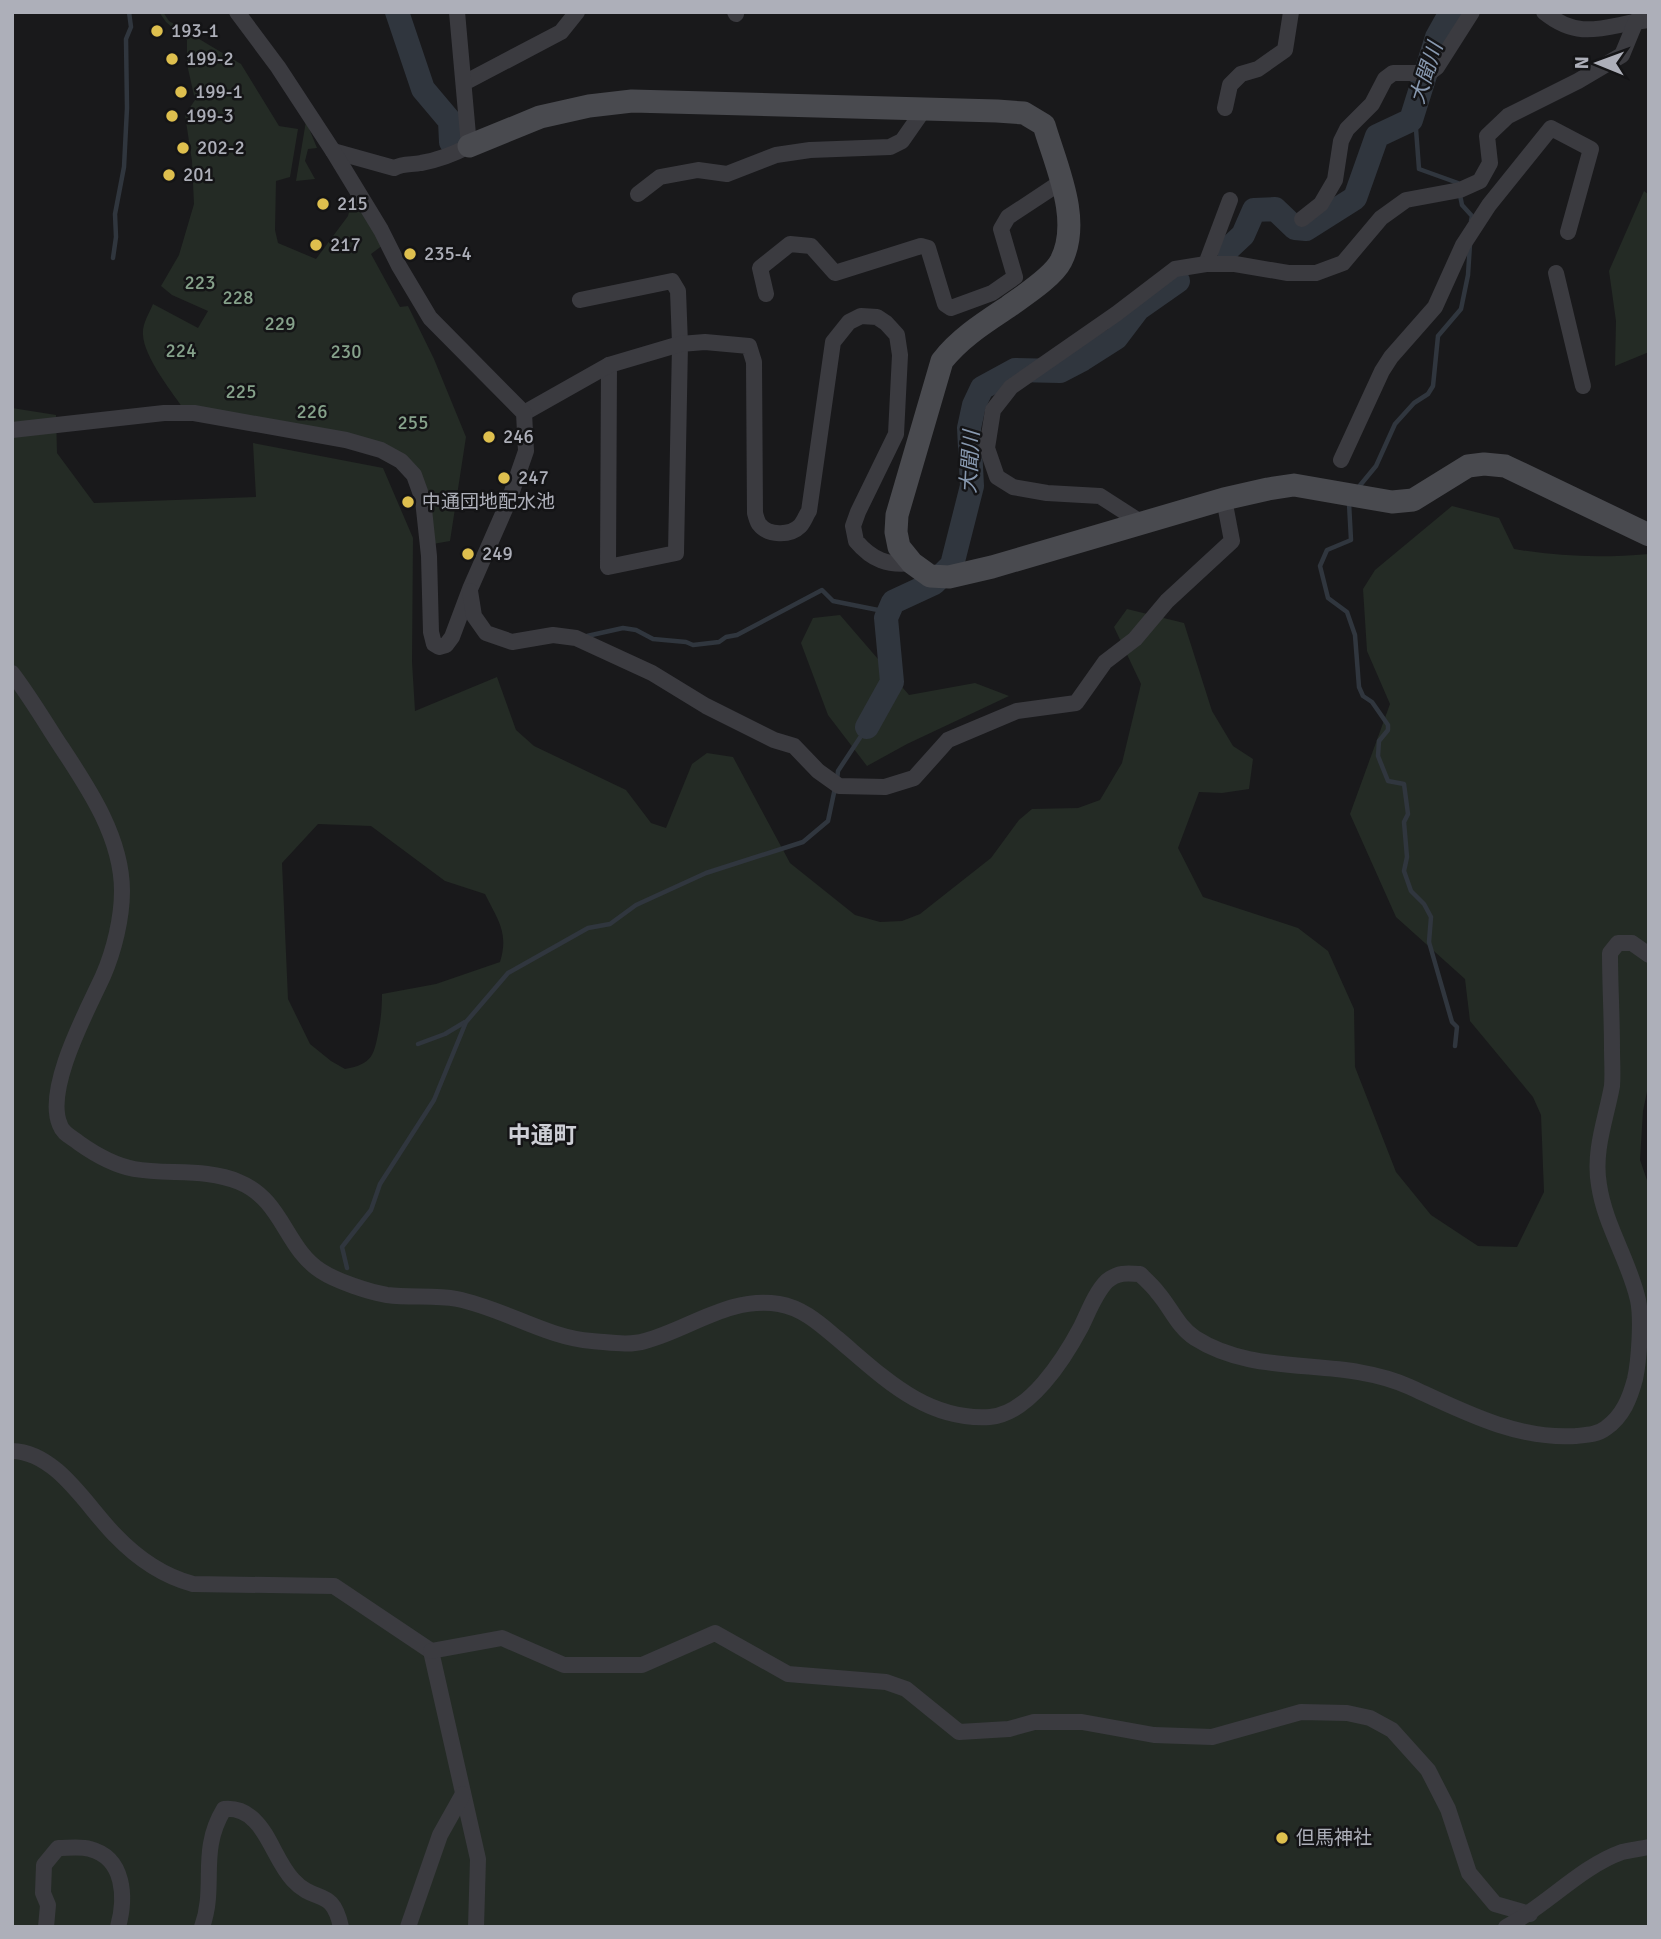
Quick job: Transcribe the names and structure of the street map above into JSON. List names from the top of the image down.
{
  "districts": ["中通町"],
  "water": ["大聞川"],
  "parks": [
    "223",
    "228",
    "229",
    "224",
    "230",
    "225",
    "226",
    "255"
  ],
  "places": [
    "193-1",
    "199-2",
    "199-1",
    "199-3",
    "202-2",
    "201",
    "215",
    "217",
    "235-4",
    "246",
    "247",
    "中通団地配水池",
    "249",
    "但馬神社"
  ],
  "north": "left"
}
